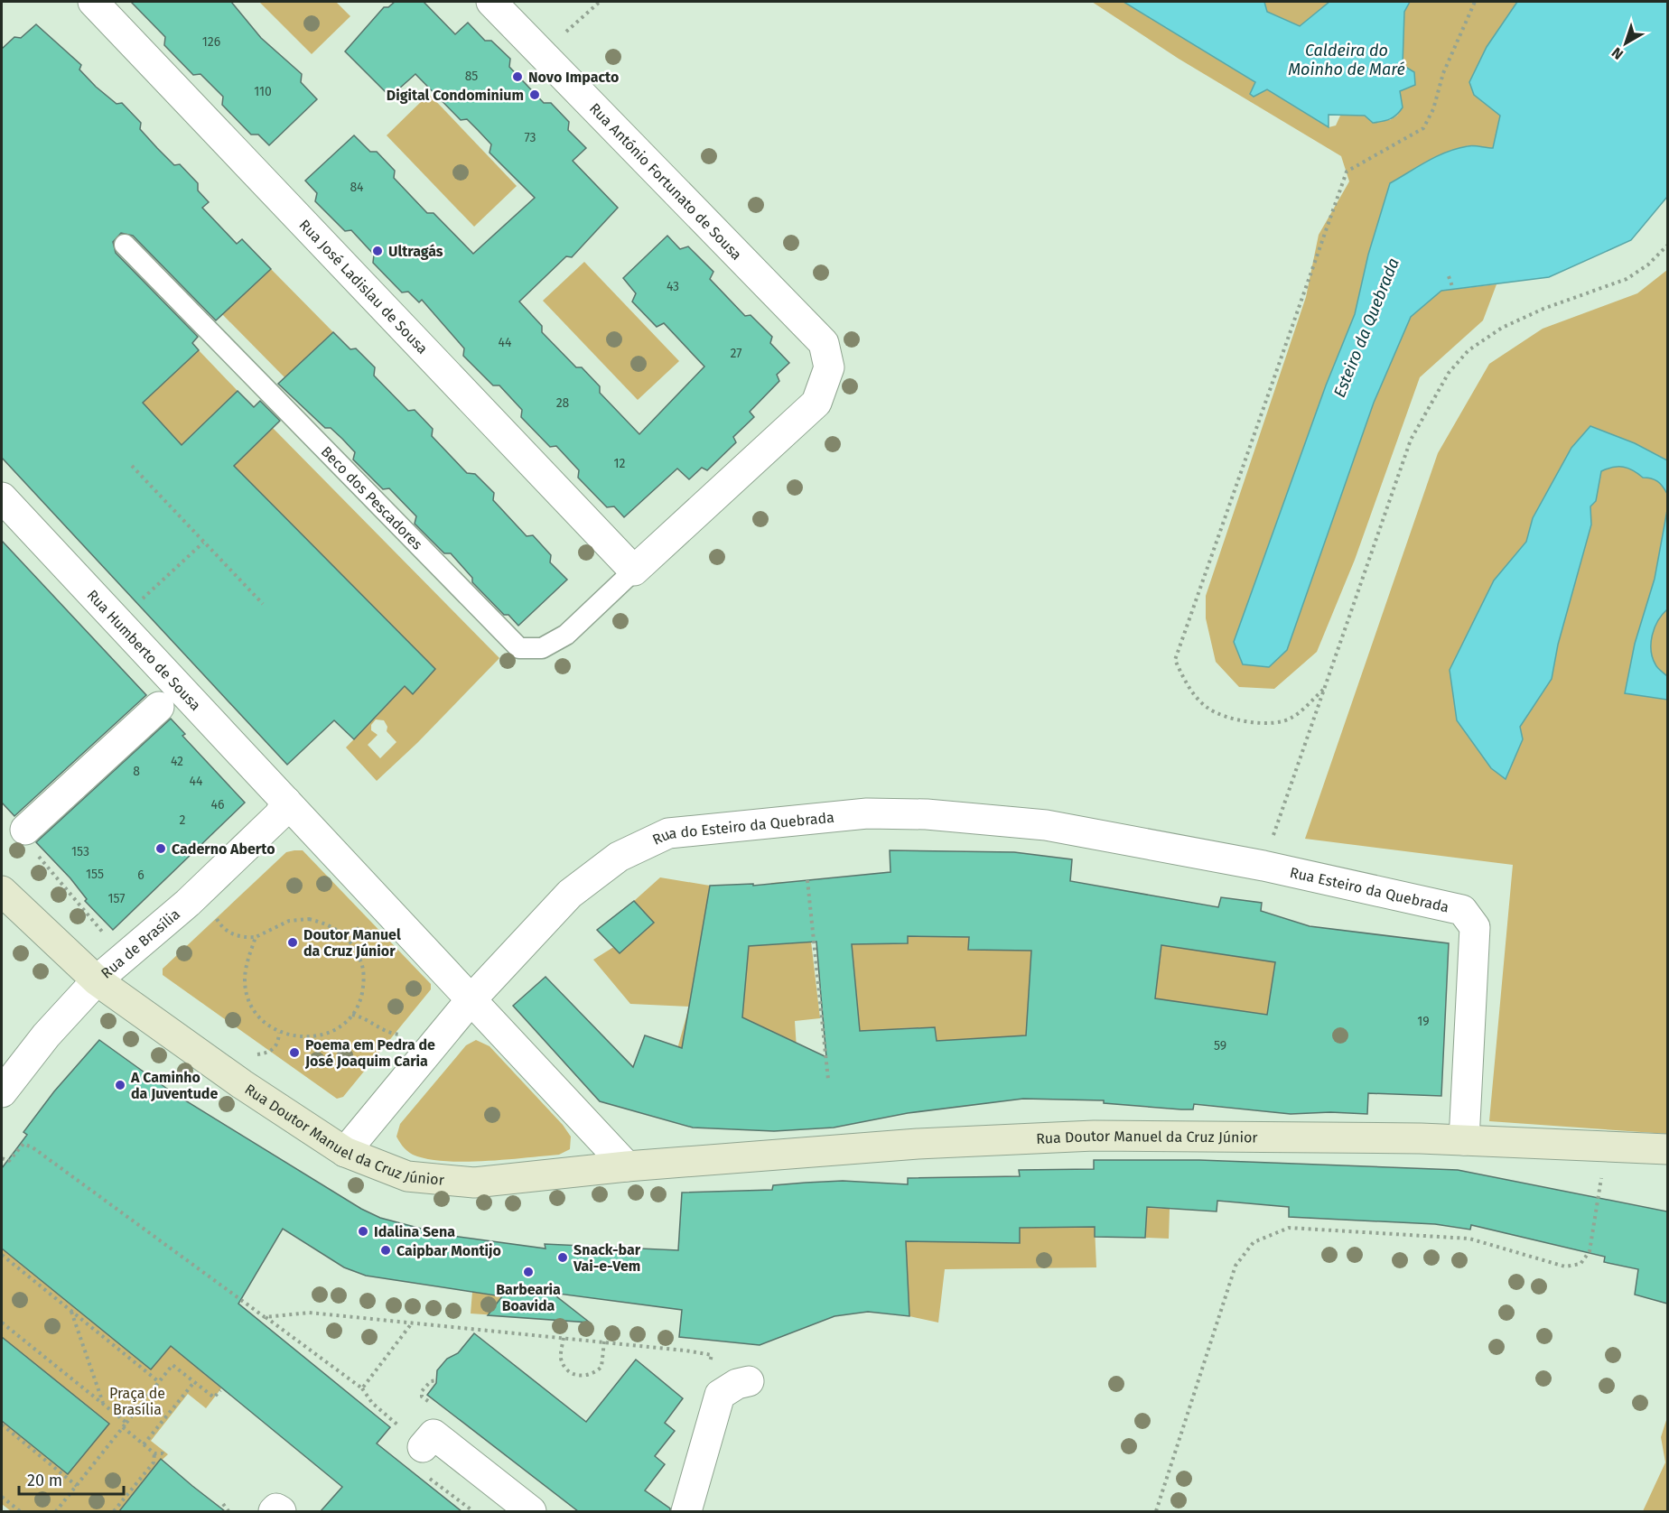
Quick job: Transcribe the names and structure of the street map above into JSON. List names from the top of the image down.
{
  "streets": {
    "main road": ["Rua Doutor Manuel da Cruz Júnior"],
    "street": [
      "Rua António Fortunato de Sousa",
      "Rua José Ladislau de Sousa",
      "Rua Humberto de Sousa",
      "Rua do Esteiro da Quebrada",
      "Rua Esteiro da Quebrada",
      "Rua de Brasília"
    ],
    "lane": ["Beco dos Pescadores"]
  },
  "crossings": [
    ["Rua António Fortunato de Sousa", "Rua José Ladislau de Sousa"],
    ["Rua António Fortunato de Sousa", "Beco dos Pescadores"],
    ["Rua José Ladislau de Sousa", "Beco dos Pescadores"],
    ["Rua Humberto de Sousa", "Rua do Esteiro da Quebrada"],
    ["Rua Humberto de Sousa", "Rua de Brasília"],
    ["Rua do Esteiro da Quebrada", "Rua Esteiro da Quebrada"],
    ["Rua do Esteiro da Quebrada", "Rua Doutor Manuel da Cruz Júnior"],
    ["Rua Esteiro da Quebrada", "Rua Doutor Manuel da Cruz Júnior"],
    ["Rua de Brasília", "Rua Doutor Manuel da Cruz Júnior"]
  ],
  "water": ["Caldeira do Moinho de Maré", "Esteiro da Quebrada"],
  "parks": ["Praça de Brasília"],
  "places": [
    "Novo Impacto",
    "Digital Condominium",
    "Ultragás",
    "Caderno Aberto",
    "Doutor Manuel da Cruz Júnior",
    "Poema em Pedra de José Joaquim Caria",
    "A Caminho da Juventude",
    "Idalina Sena",
    "Caipbar Montijo",
    "Snack-bar Vai-e-Vem",
    "Barbearia Boavida"
  ],
  "house_numbers": [
    "126",
    "85",
    "110",
    "73",
    "84",
    "43",
    "44",
    "27",
    "28",
    "12",
    "42",
    "8",
    "44",
    "46",
    "2",
    "153",
    "155",
    "6",
    "157",
    "19",
    "59"
  ],
  "scale_bar": "20 m",
  "north": "bottom left"
}
